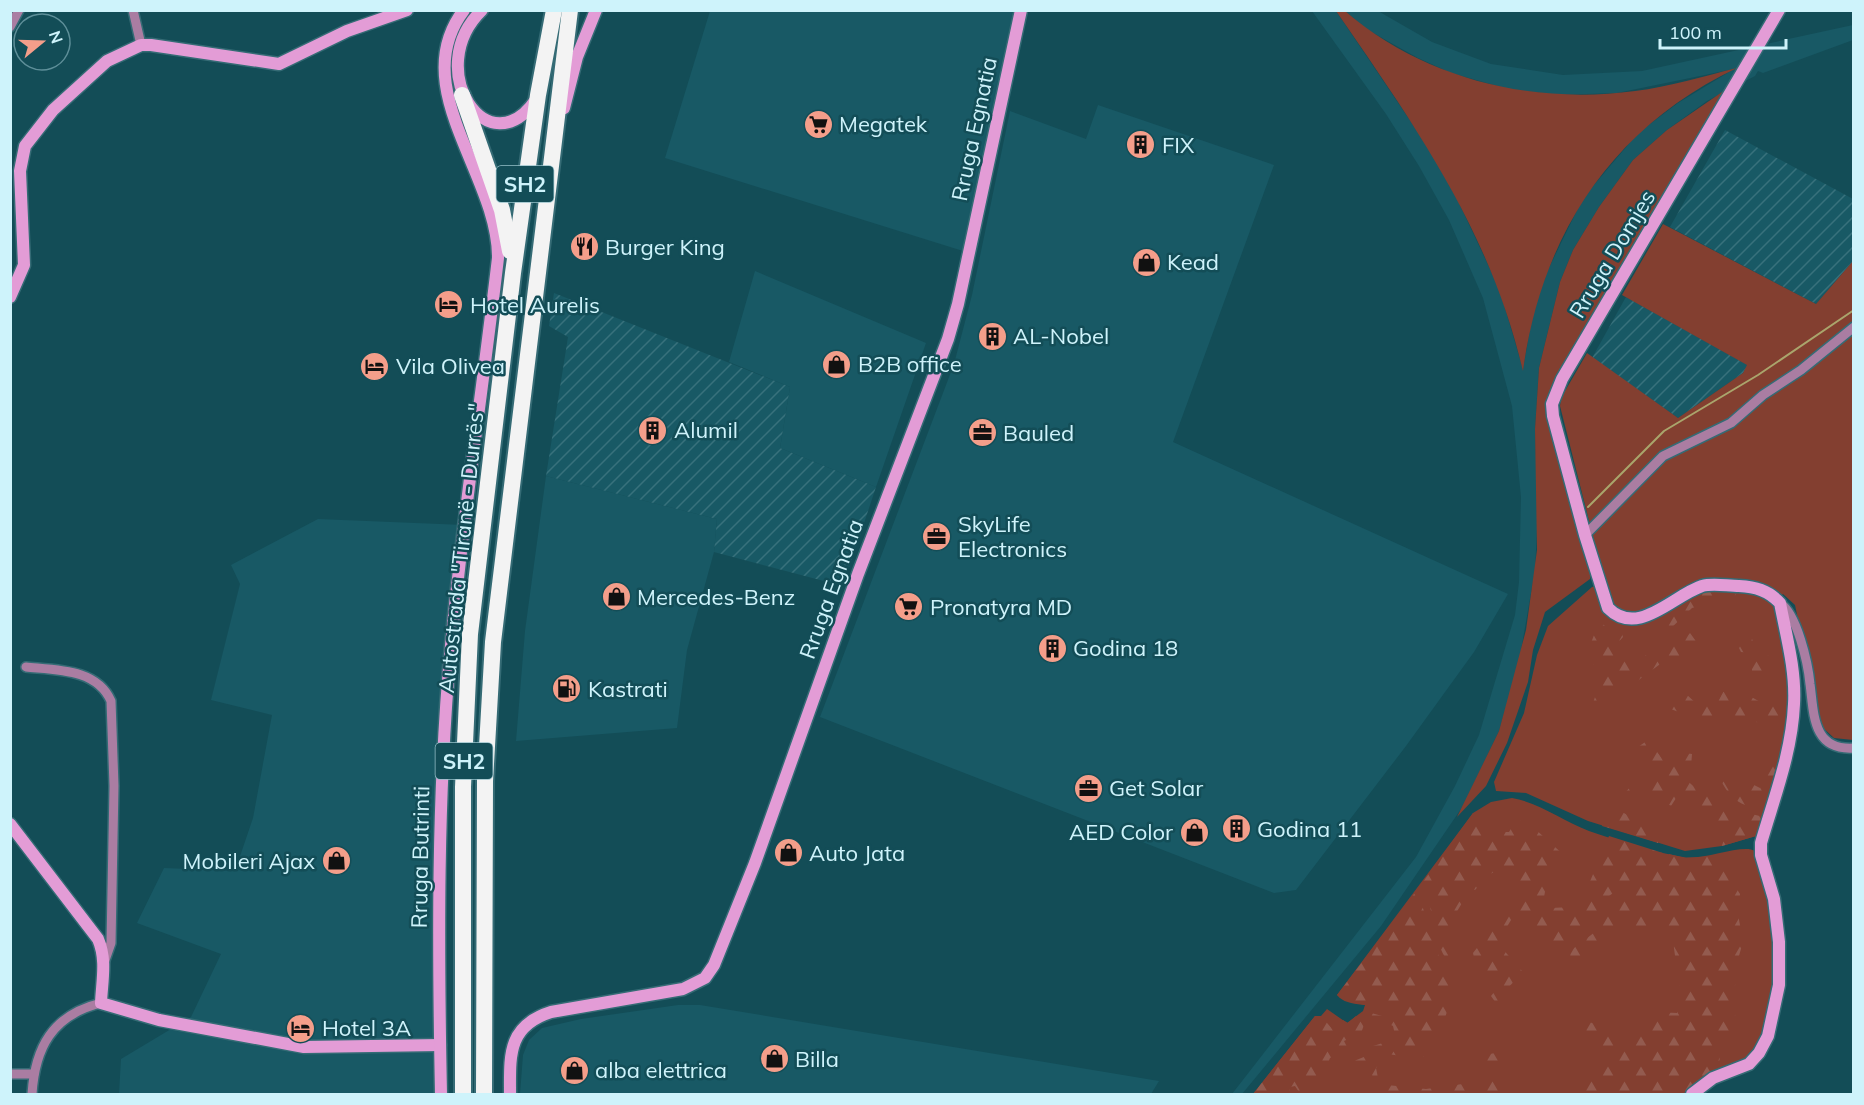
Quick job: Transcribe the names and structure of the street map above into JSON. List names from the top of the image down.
{
  "streets": {
    "highway": ["SH2", "Autostrada \"Tiranë - Durrës\""],
    "main road": ["Rruga Egnatia", "Rruga Domjes", "Rruga Butrinti"]
  },
  "places": {
    "supermarket": ["Megatek", "Pronatyra MD"],
    "building": [
      "FIX",
      "AL-Nobel",
      "Alumil",
      "Godina 18",
      "Godina 11"
    ],
    "restaurant": ["Burger King"],
    "shop": [
      "Kead",
      "B2B office",
      "Mercedes-Benz",
      "AED Color",
      "Auto Jata",
      "Mobileri Ajax",
      "Billa",
      "alba elettrica"
    ],
    "hotel": ["Hotel Aurelis", "Vila Olivea", "Hotel 3A"],
    "office": ["Bauled", "SkyLife Electronics", "Get Solar"],
    "fuel station": ["Kastrati"]
  },
  "scale_bar": "100 m",
  "north": "right"
}
